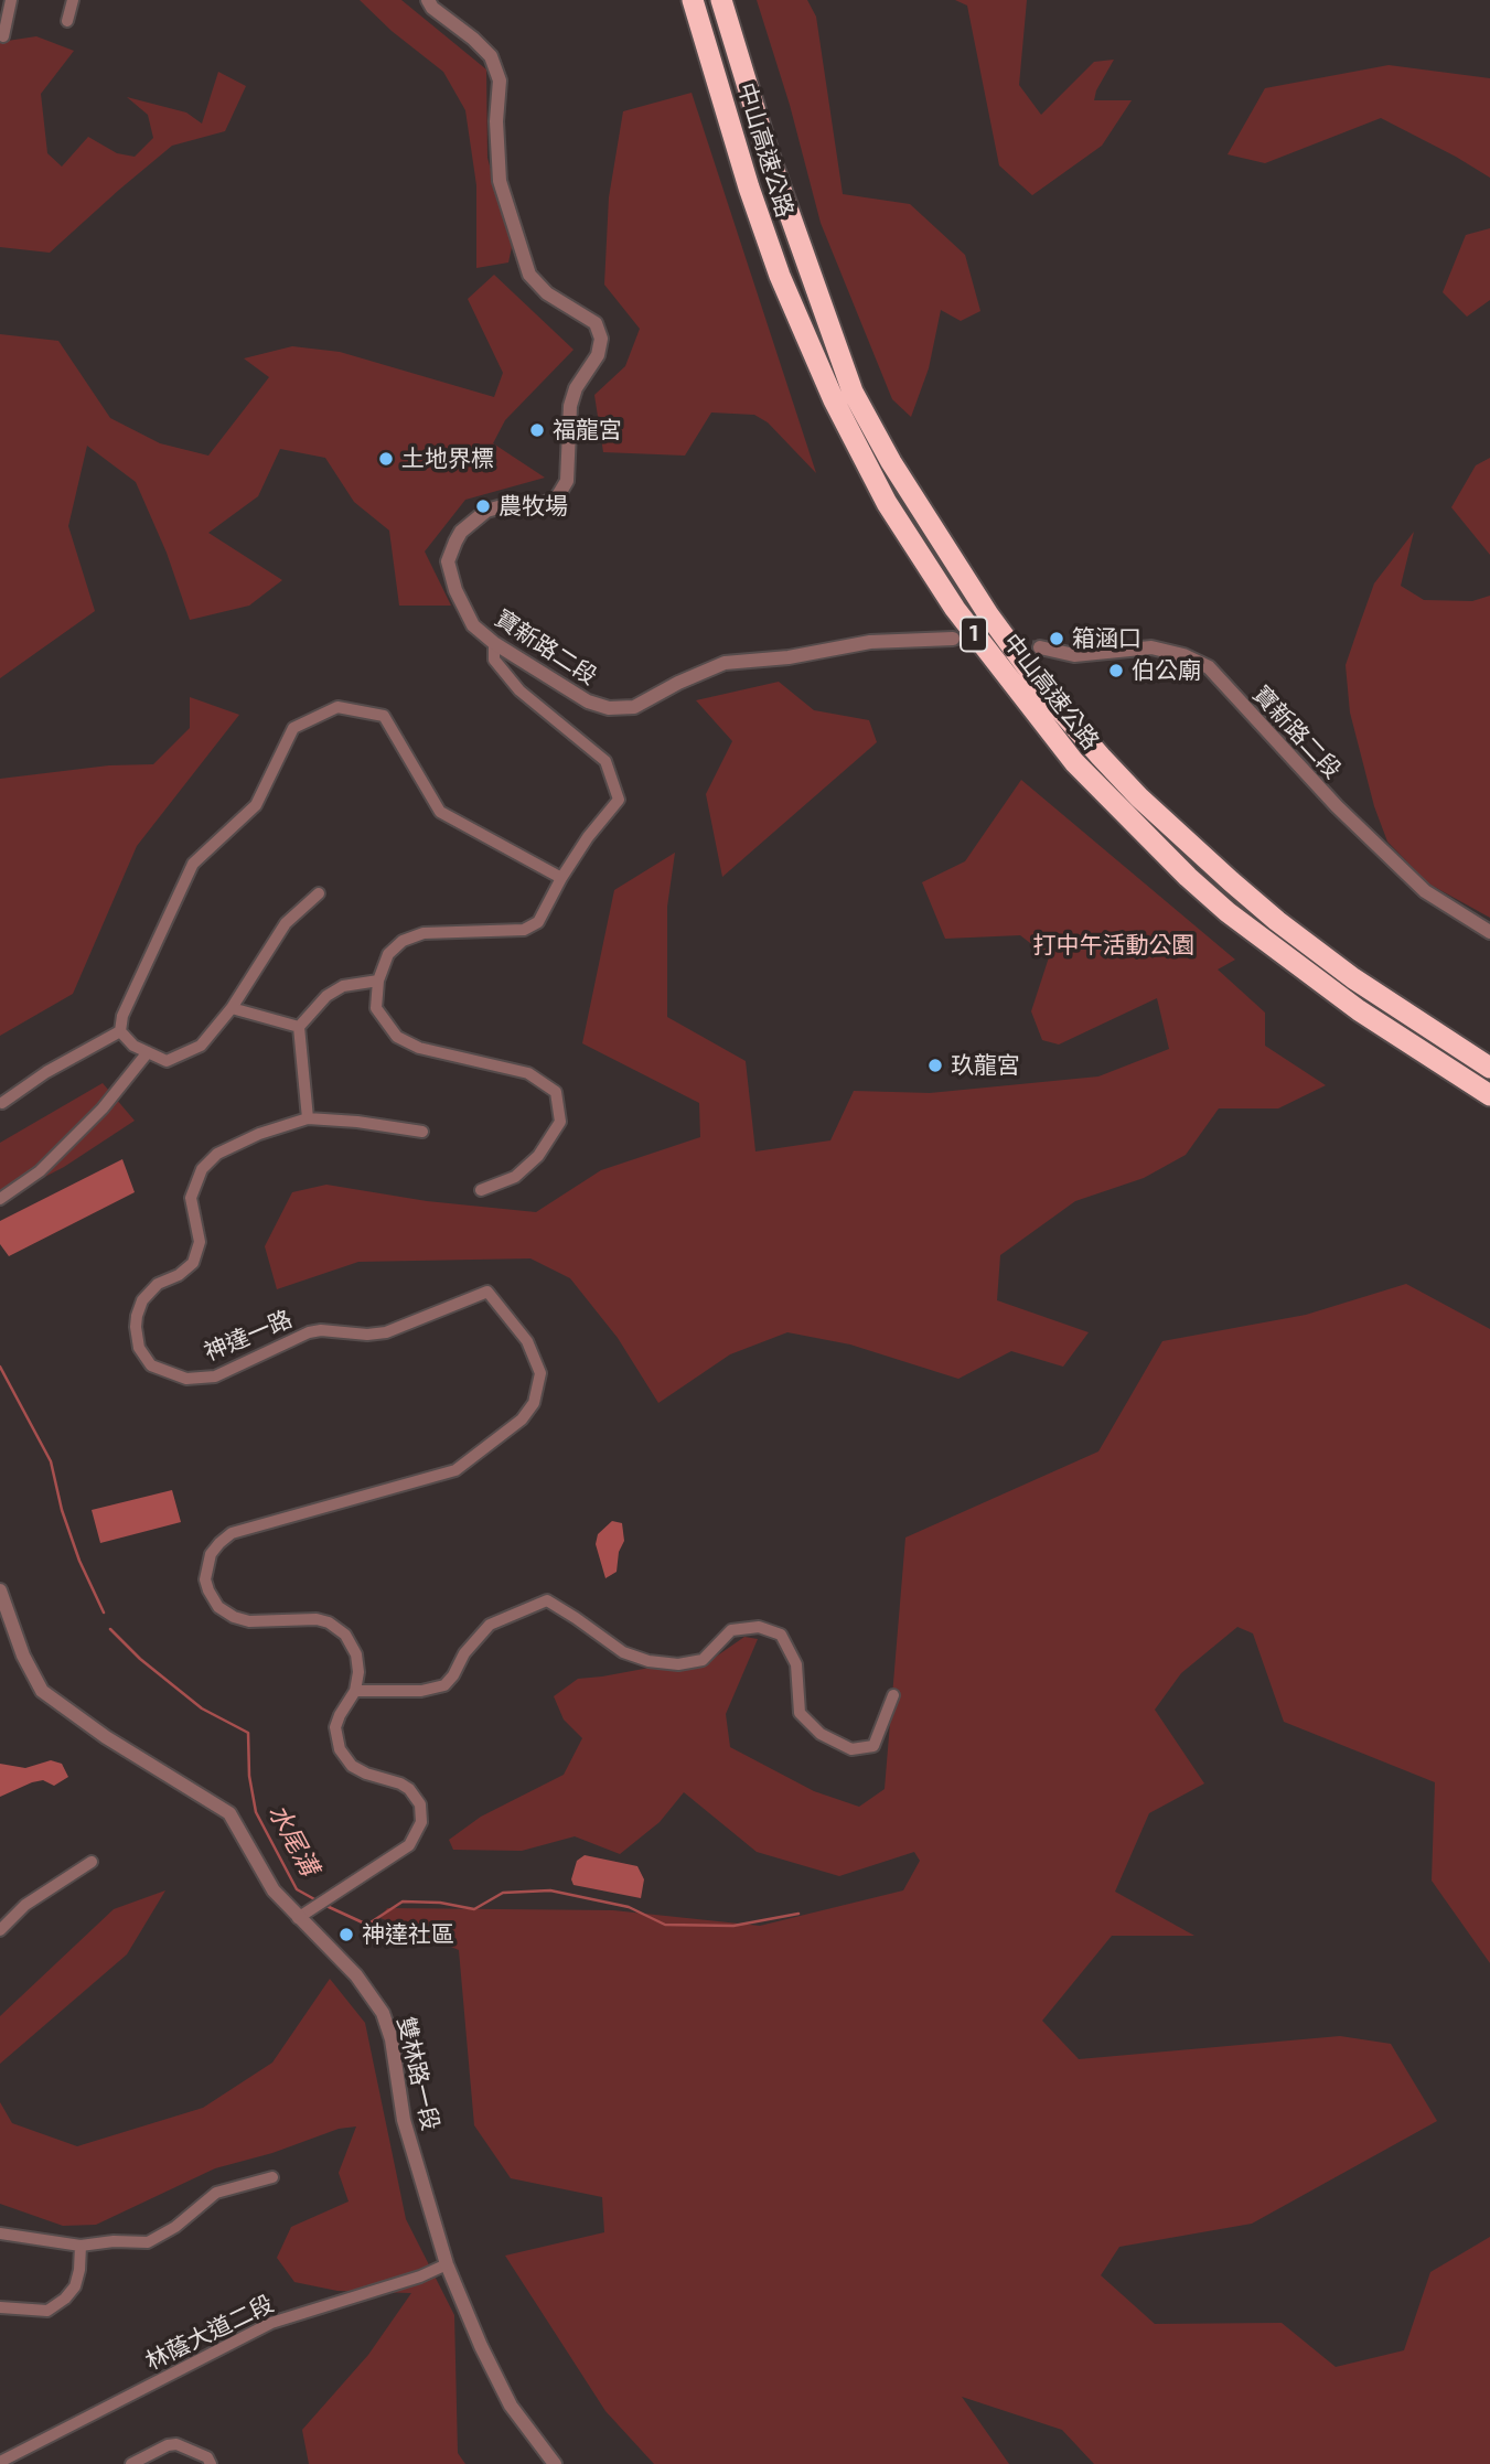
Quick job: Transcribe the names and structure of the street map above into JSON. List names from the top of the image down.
{
  "streets": {
    "highway": ["中山高速公路", "1"],
    "street": [
      "寶新路二段",
      "神達一路",
      "雙林路一段",
      "林蔭大道二段"
    ]
  },
  "crossings": [
    ["神達一路", "雙林路一段"],
    ["雙林路一段", "林蔭大道二段"]
  ],
  "water": ["水尾溝"],
  "parks": ["打中午活動公園"],
  "places": [
    "福龍宮",
    "土地界標",
    "農牧場",
    "箱涵口",
    "伯公廟",
    "玖龍宮",
    "神達社區"
  ]
}
